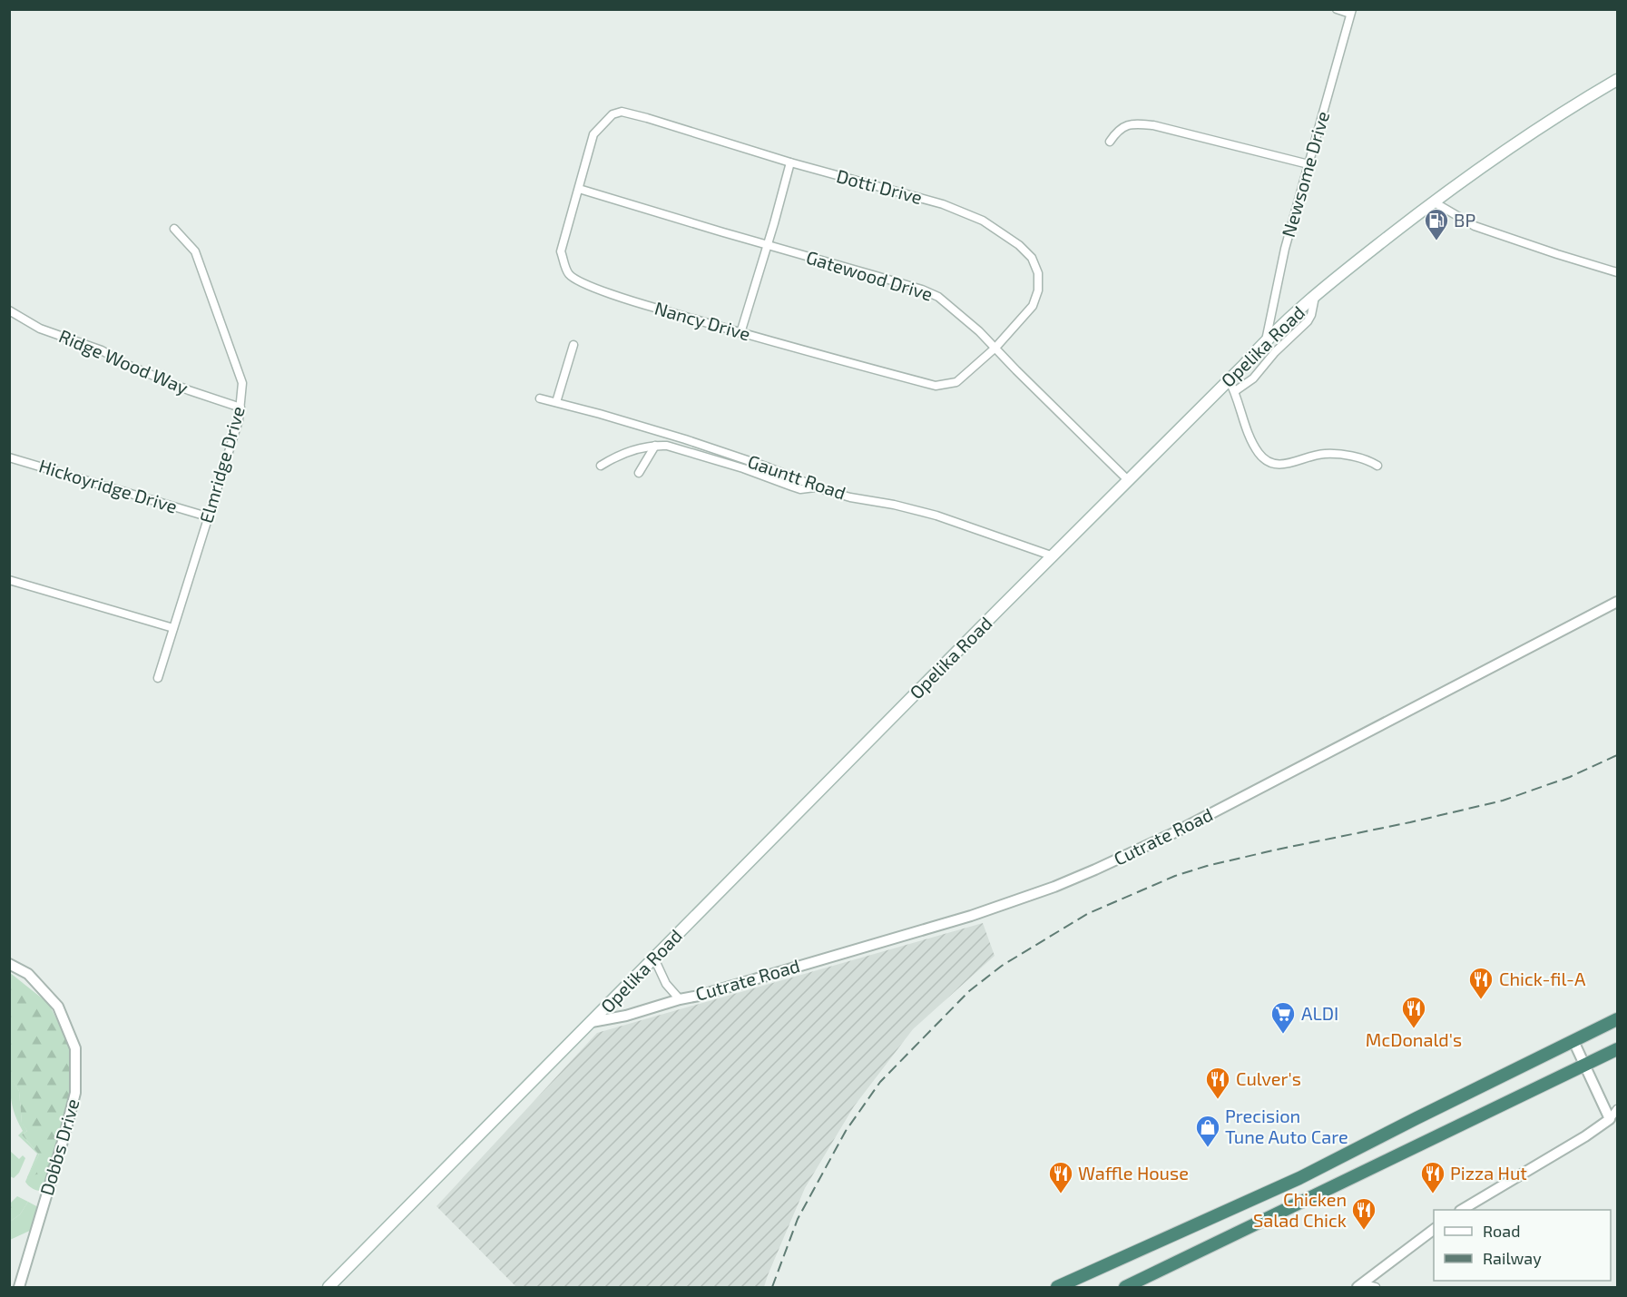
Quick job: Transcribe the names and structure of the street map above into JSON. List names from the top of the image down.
{
  "streets": {
    "main road": ["Opelika Road"],
    "street": [
      "Newsome Drive",
      "Dotti Drive",
      "Gatewood Drive",
      "Nancy Drive",
      "Ridge Wood Way",
      "Elmridge Drive",
      "Gauntt Road",
      "Hickoyridge Drive",
      "Cutrate Road",
      "Dobbs Drive"
    ]
  },
  "crossings": [
    ["Newsome Drive", "Opelika Road"],
    ["Dotti Drive", "Gatewood Drive"],
    ["Dotti Drive", "Nancy Drive"],
    ["Gatewood Drive", "Nancy Drive"],
    ["Gatewood Drive", "Opelika Road"],
    ["Opelika Road", "Gauntt Road"],
    ["Opelika Road", "Cutrate Road"],
    ["Ridge Wood Way", "Elmridge Drive"],
    ["Elmridge Drive", "Hickoyridge Drive"]
  ],
  "places": {
    "fuel station": ["BP"],
    "restaurant": [
      "Chick-fil-A",
      "McDonald's",
      "Culver's",
      "Waffle House",
      "Pizza Hut",
      "Chicken Salad Chick"
    ],
    "supermarket": ["ALDI"],
    "shop": ["Precision Tune Auto Care"]
  },
  "legend": ["Road", "Railway"]
}
